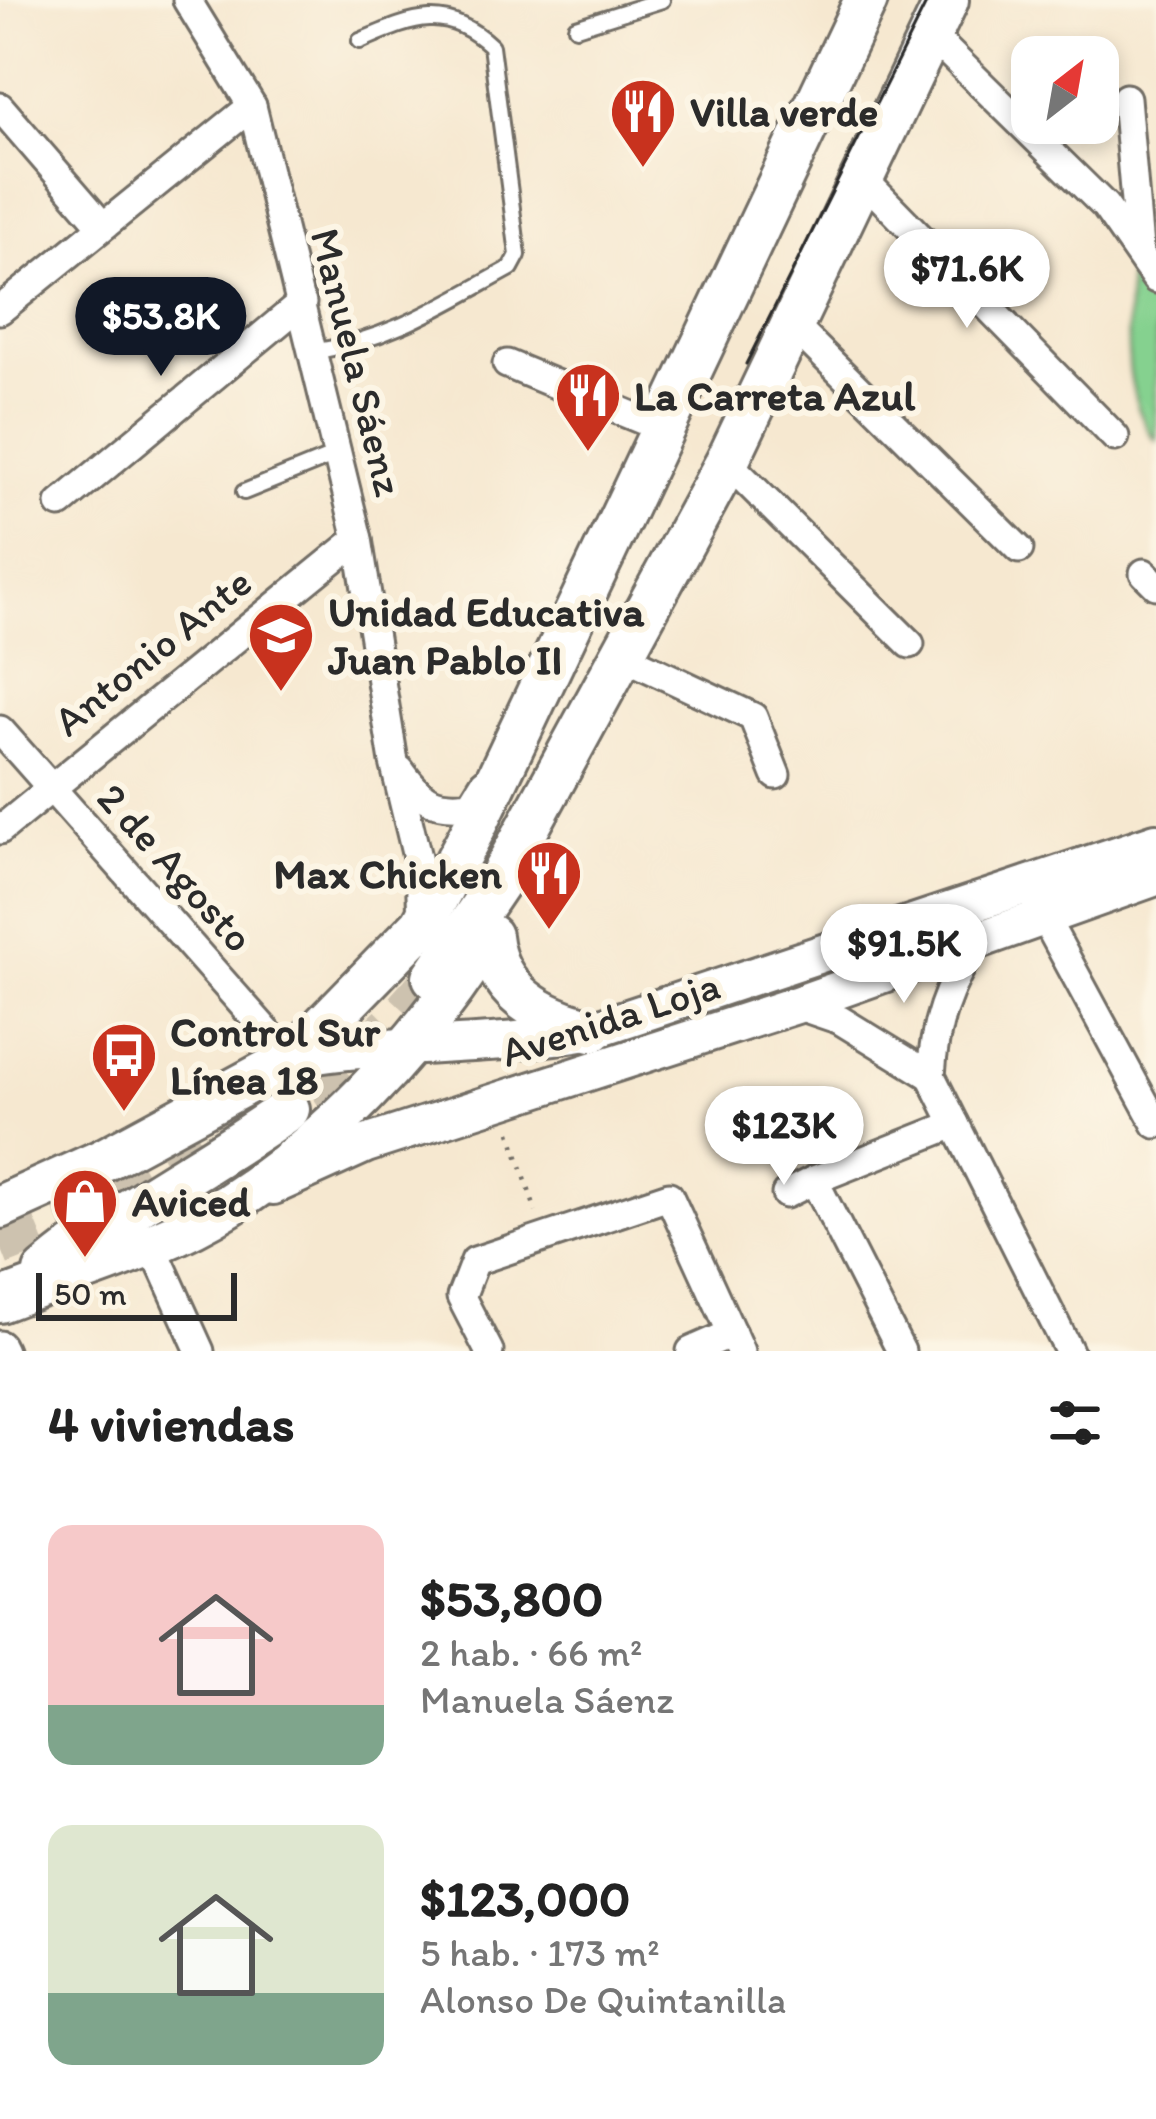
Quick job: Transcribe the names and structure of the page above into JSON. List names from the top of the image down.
{
  "streets": {
    "main road": ["Avenida Loja"],
    "street": ["Manuela Sáenz", "Antonio Ante", "2 de Agosto"]
  },
  "crossings": [
    ["Manuela Sáenz", "Antonio Ante"],
    ["Antonio Ante", "2 de Agosto"],
    ["2 de Agosto", "Avenida Loja"]
  ],
  "places": {
    "restaurant": ["Villa verde", "La Carreta Azul", "Max Chicken"],
    "school or university": ["Unidad Educativa Juan Pablo II"],
    "bus stop": ["Control Sur Línea 18"],
    "shop": ["Aviced"]
  },
  "scale_bar": "50 m",
  "north": "top right",
  "page": {
    "price": [
      "$71.6K",
      "$53.8K",
      "$91.5K",
      "$123K"
    ],
    "scale": "50 m",
    "heading": "4 viviendas",
    "list": [
      {
        "name": "$53,800",
        "note": "2 hab. · 66 m² · Manuela Sáenz"
      },
      {
        "name": "$123,000",
        "note": "5 hab. · 173 m² · Alonso De Quintanilla"
      }
    ]
  }
}
